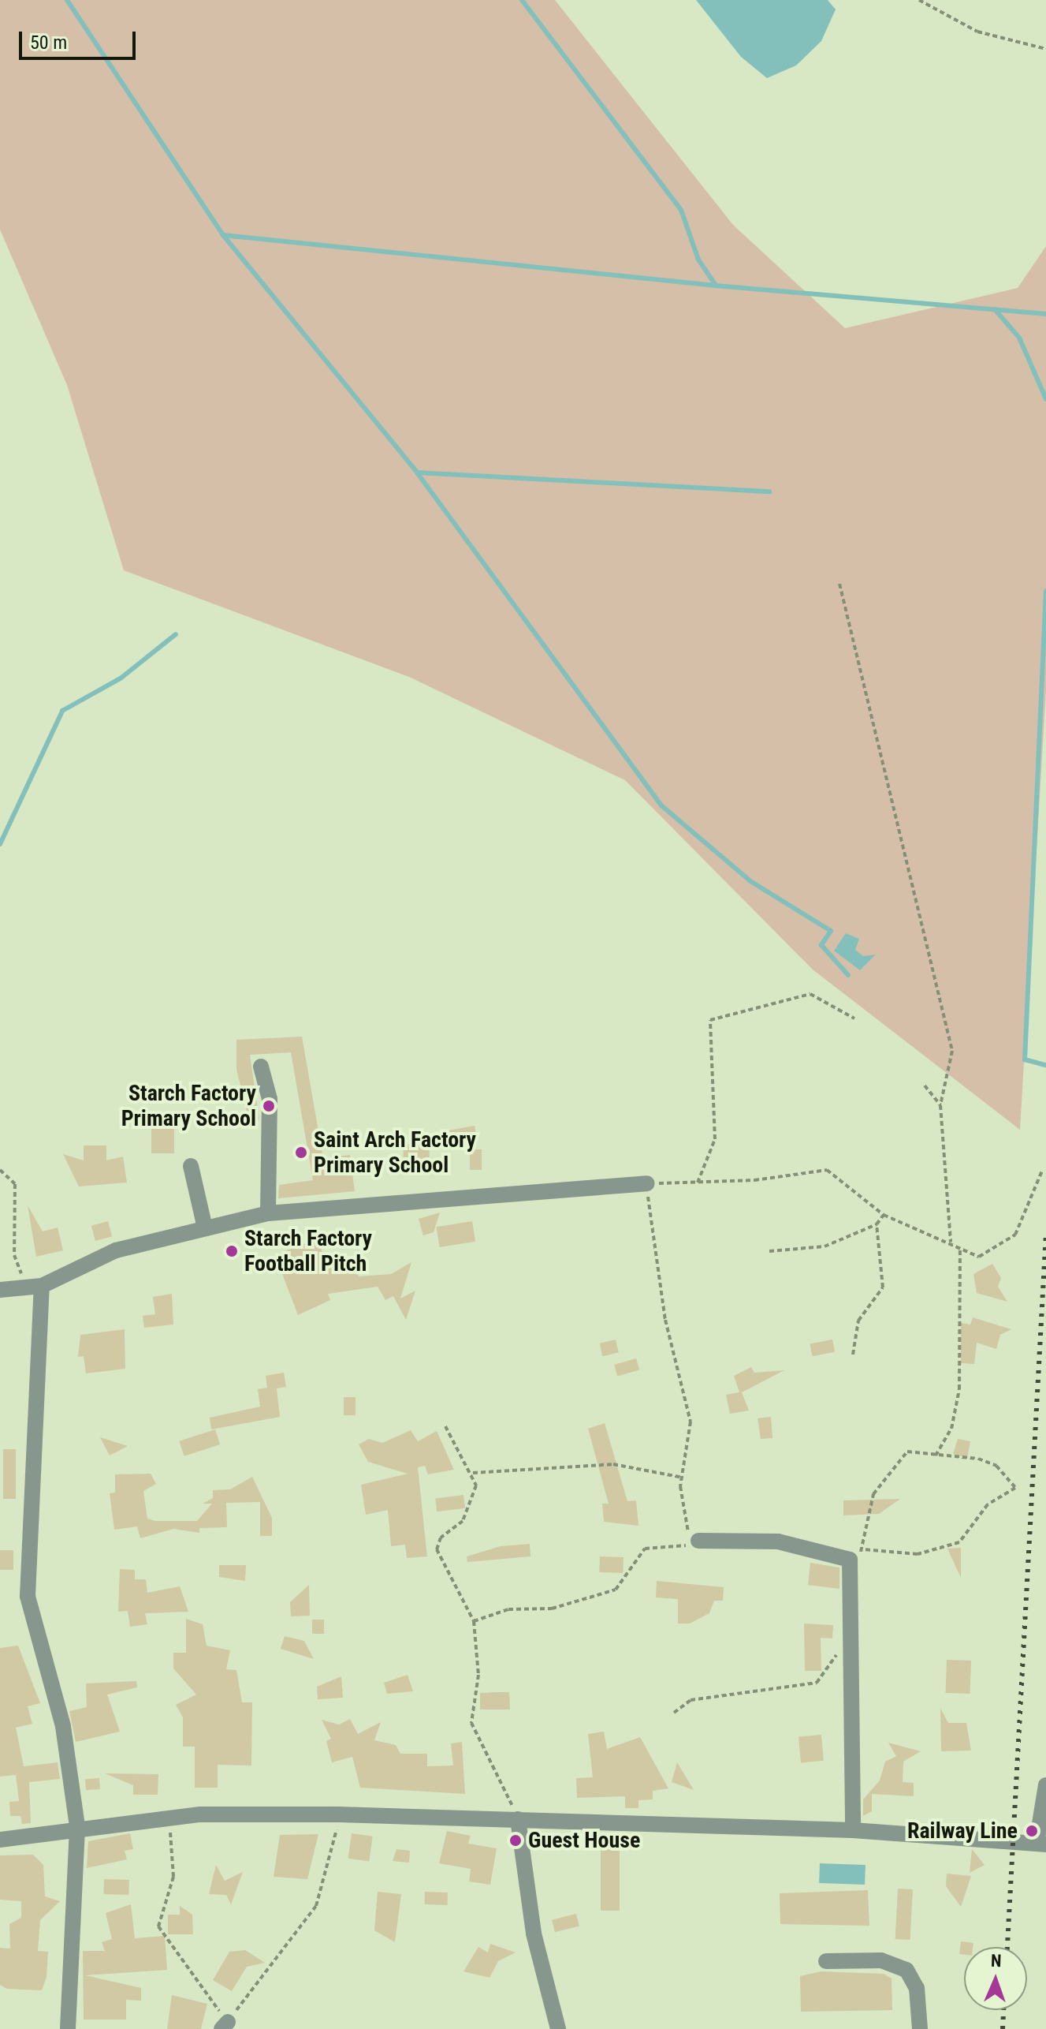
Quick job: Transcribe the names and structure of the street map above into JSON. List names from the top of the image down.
{
  "places": [
    "Starch Factory Primary School",
    "Saint Arch Factory Primary School",
    "Starch Factory Football Pitch",
    "Railway Line",
    "Guest House"
  ],
  "scale_bar": "50 m",
  "north": "top"
}
